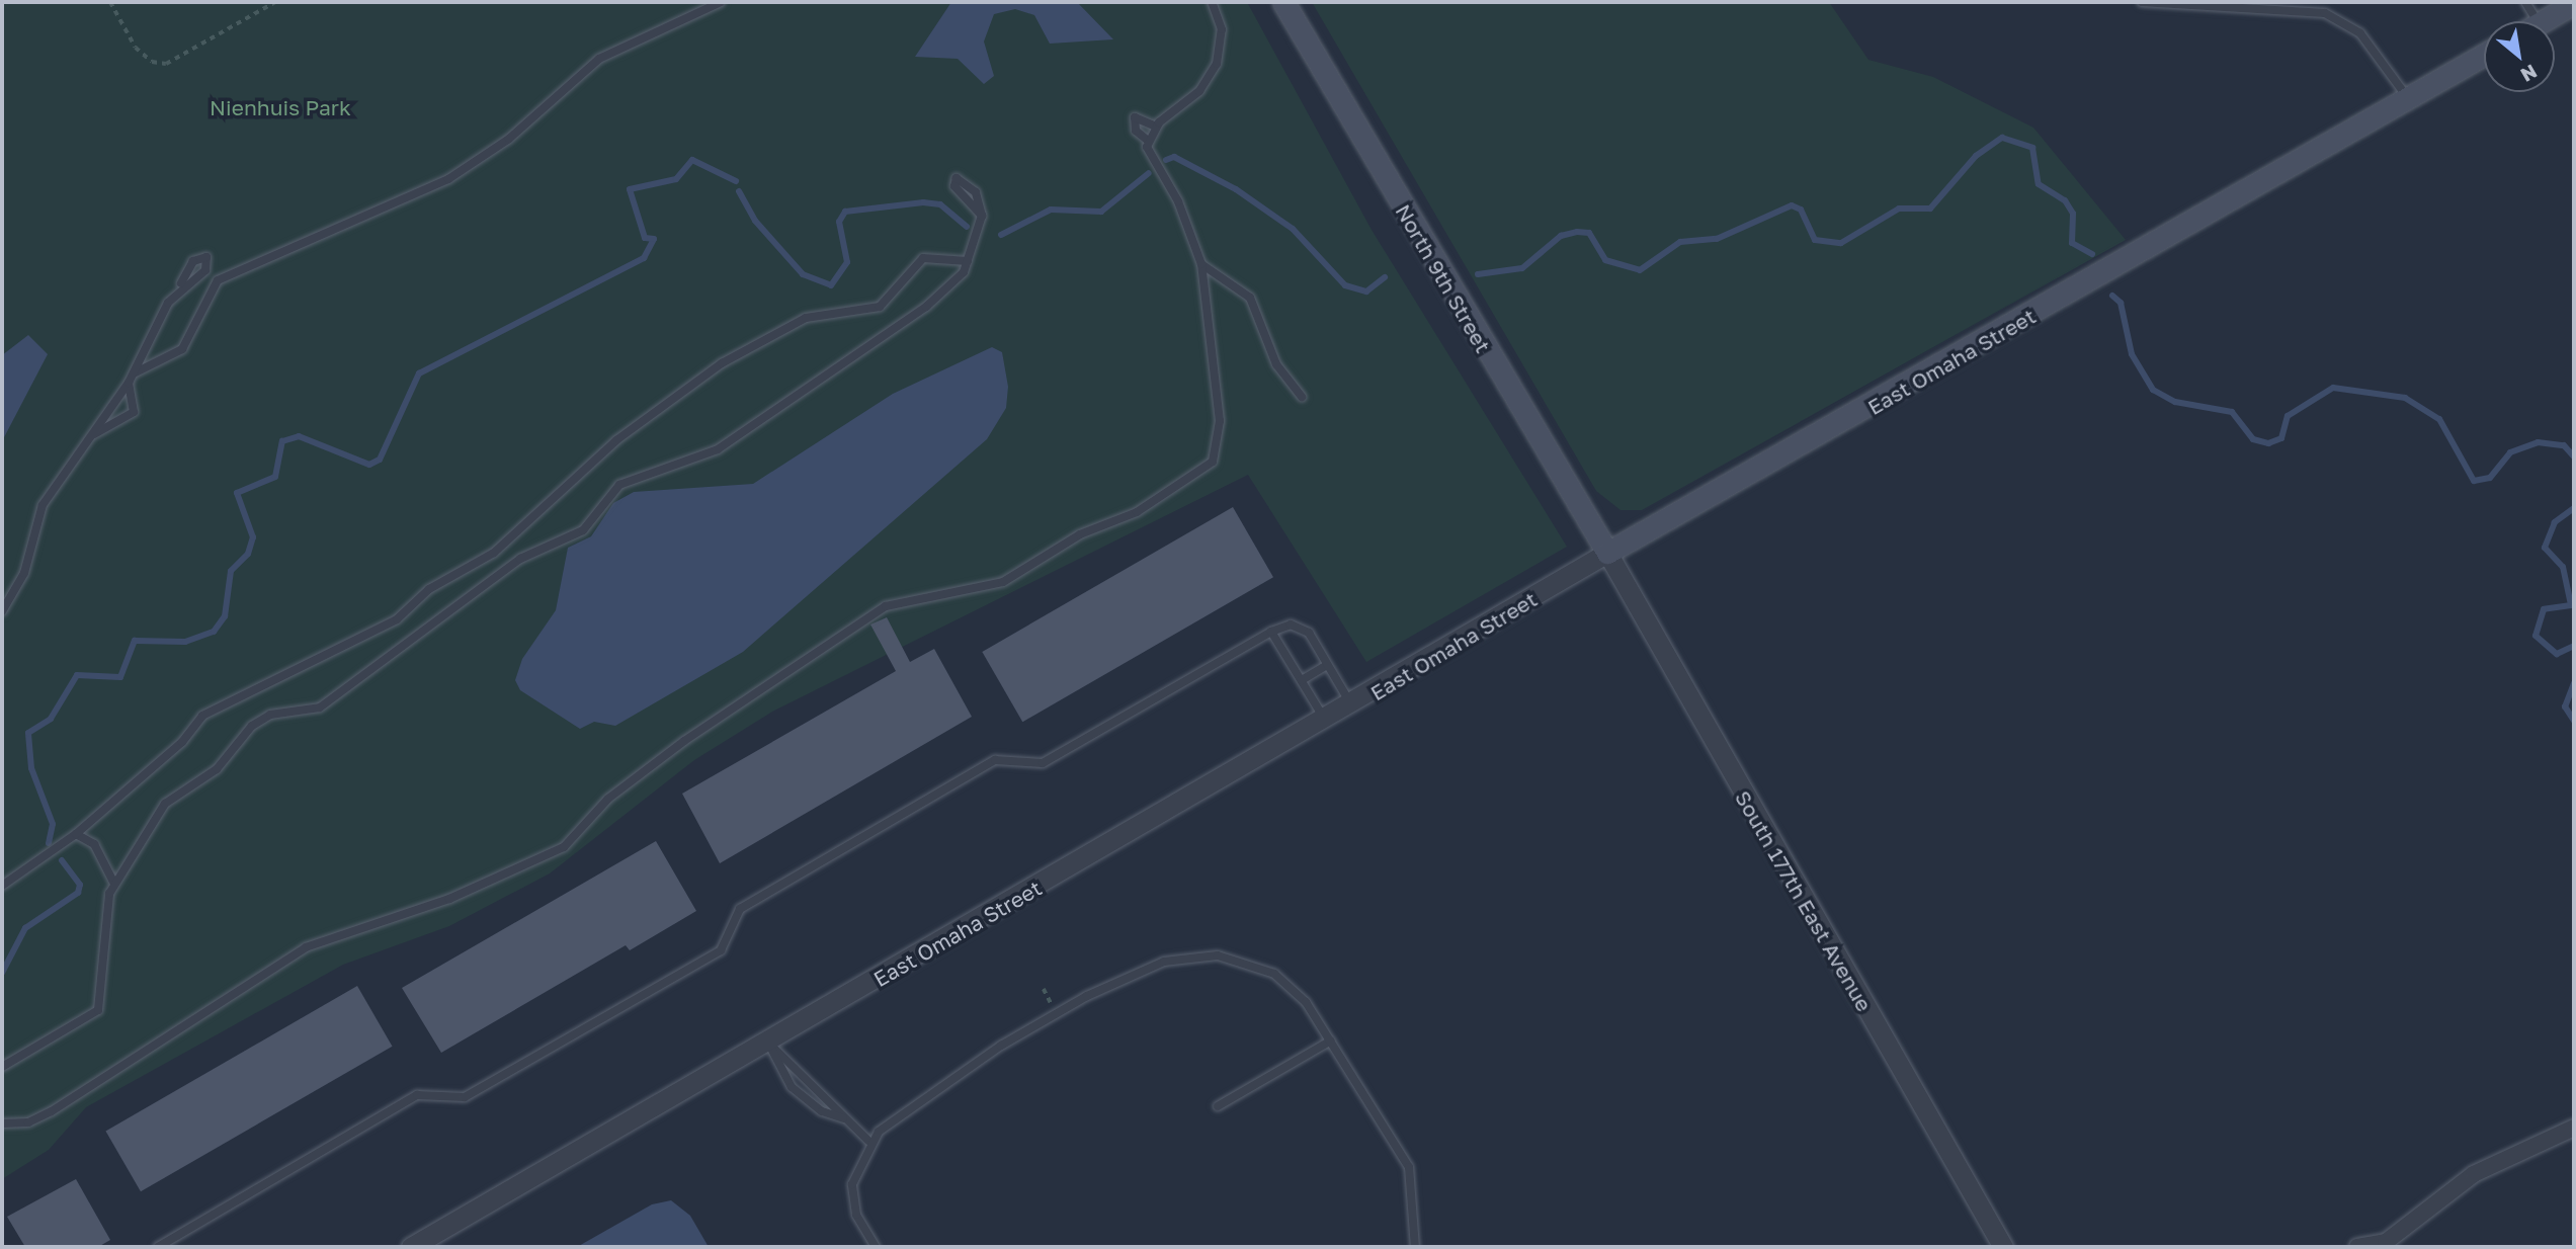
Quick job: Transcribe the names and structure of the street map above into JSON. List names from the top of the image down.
{
  "streets": {
    "main road": ["North 9th Street", "East Omaha Street"],
    "street": ["South 177th East Avenue"]
  },
  "crossings": [
    ["North 9th Street", "East Omaha Street"],
    ["North 9th Street", "South 177th East Avenue"],
    ["East Omaha Street", "South 177th East Avenue"]
  ],
  "parks": ["Nienhuis Park"],
  "north": "bottom right"
}
